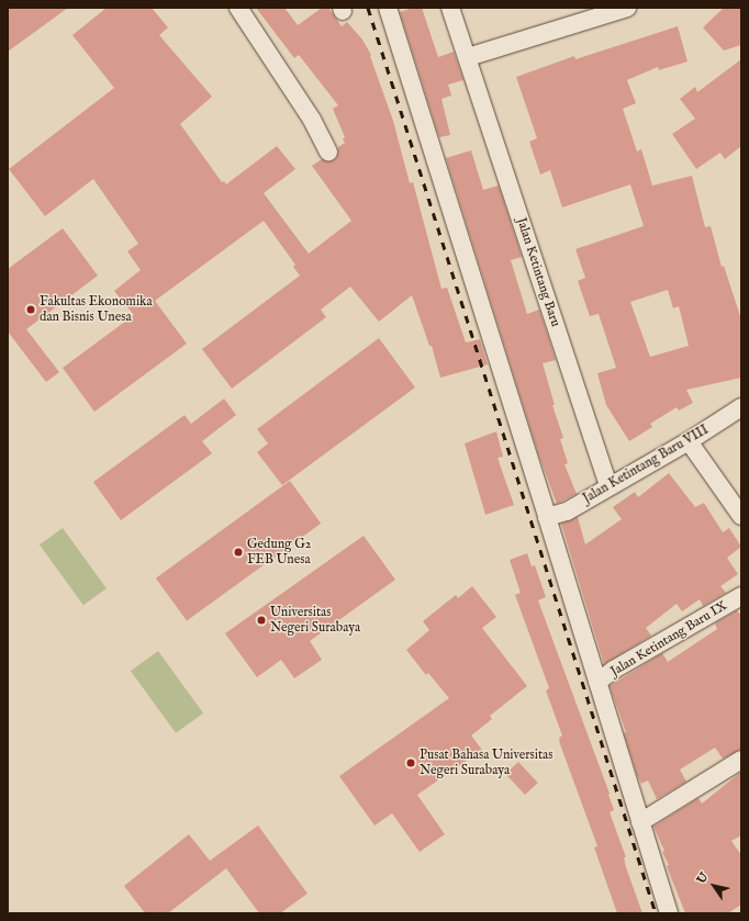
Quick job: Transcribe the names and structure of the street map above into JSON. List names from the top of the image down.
{
  "streets": {
    "street": ["Jalan Ketintang Baru", "Jalan Ketintang Baru VIII", "Jalan Ketintang Baru IX"]
  },
  "crossings": [
    ["Jalan Ketintang Baru", "Jalan Ketintang Baru VIII"]
  ],
  "places": [
    "Fakultas Ekonomika dan Bisnis Unesa",
    "Gedung G2 FEB Unesa",
    "Universitas Negeri Surabaya",
    "Pusat Bahasa Universitas Negeri Surabaya"
  ],
  "north": "top left"
}
